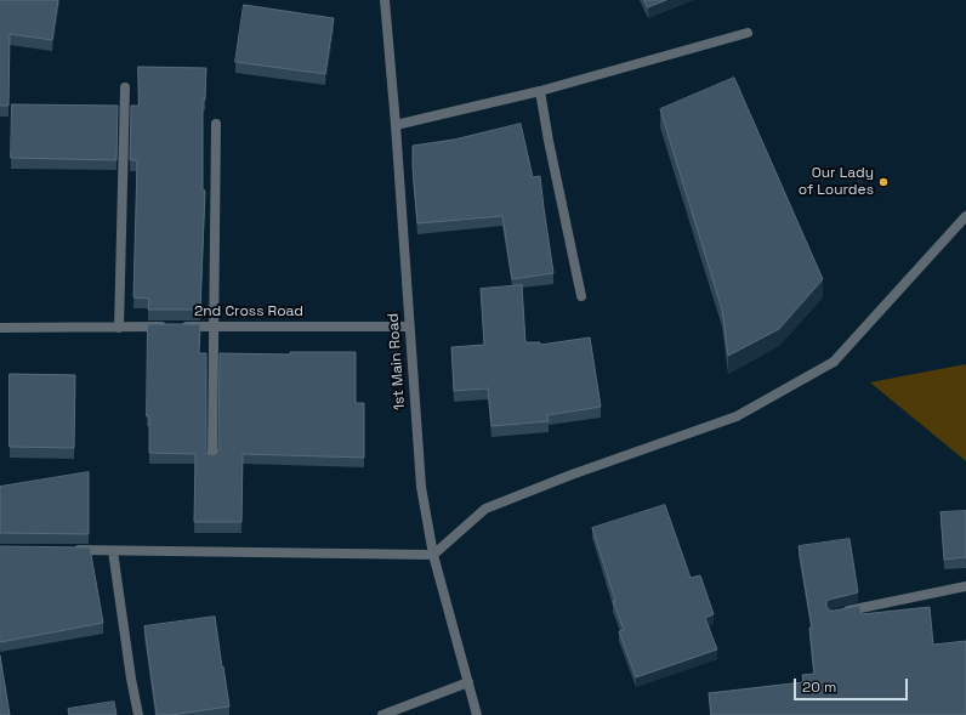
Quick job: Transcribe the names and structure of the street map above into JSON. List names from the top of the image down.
{
  "streets": {
    "street": ["2nd Cross Road", "1st Main Road"]
  },
  "crossings": [
    ["2nd Cross Road", "1st Main Road"]
  ],
  "places": ["Our Lady of Lourdes"],
  "scale_bar": "20 m"
}
